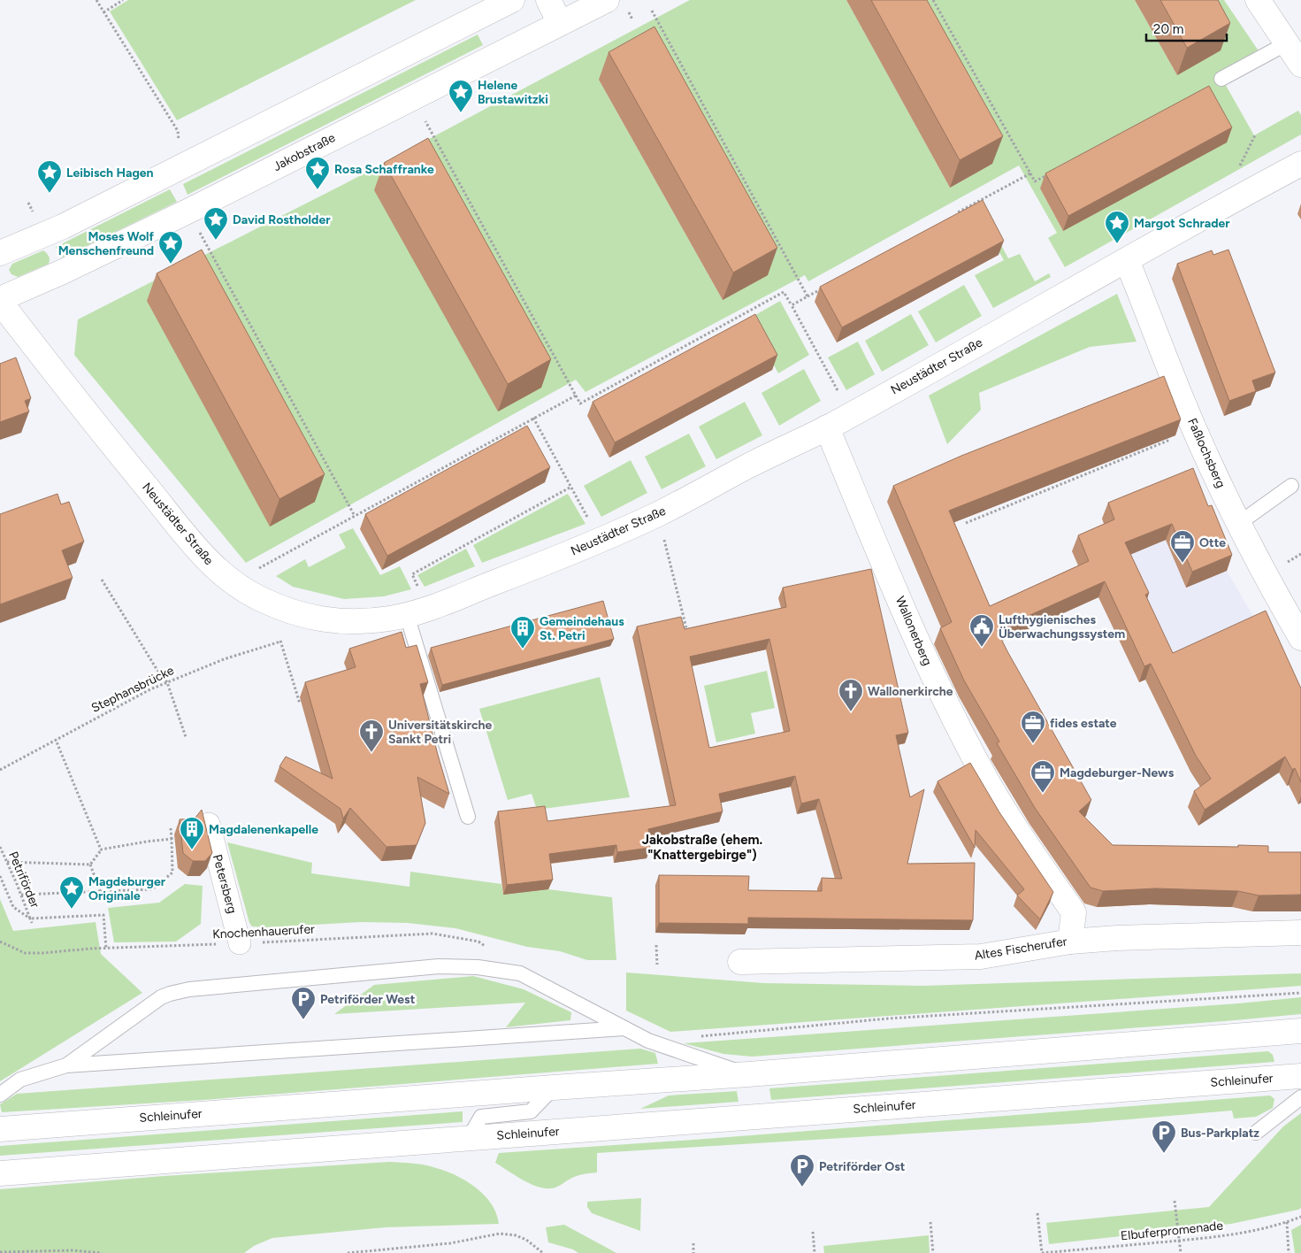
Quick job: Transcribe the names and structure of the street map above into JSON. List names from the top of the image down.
{
  "streets": {
    "street": [
      "Jakobstraße",
      "Neustädter Straße",
      "Faßlochsberg",
      "Wallonerberg",
      "Petersberg",
      "Altes Fischerufer",
      "Schleinufer"
    ],
    "path": [
      "Stephansbrücke",
      "Petriförder",
      "Knochenhauerufer",
      "Elbuferpromenade"
    ]
  },
  "crossings": [
    ["Jakobstraße", "Neustädter Straße"],
    ["Neustädter Straße", "Faßlochsberg"],
    ["Neustädter Straße", "Wallonerberg"],
    ["Wallonerberg", "Altes Fischerufer"],
    ["Petriförder", "Knochenhauerufer"],
    ["Petersberg", "Knochenhauerufer"]
  ],
  "districts": ["Jakobstraße (ehem. \"Knattergebirge\")"],
  "places": {
    "place": [
      "Helene Brustawitzki",
      "Rosa Schaffranke",
      "Leibisch Hagen",
      "David Rostholder",
      "Margot Schrader",
      "Moses Wolf Menschenfreund",
      "Magdeburger Originale"
    ],
    "office": ["Otte", "fides estate", "Magdeburger-News"],
    "public building": ["Lufthygienisches Überwachungssystem"],
    "building": ["Gemeindehaus St. Petri", "Magdalenenkapelle"],
    "church": ["Wallonerkirche", "Universitätskirche Sankt Petri"],
    "parking": ["Petriförder West", "Bus-Parkplatz", "Petriförder Ost"]
  },
  "scale_bar": "20 m"
}
